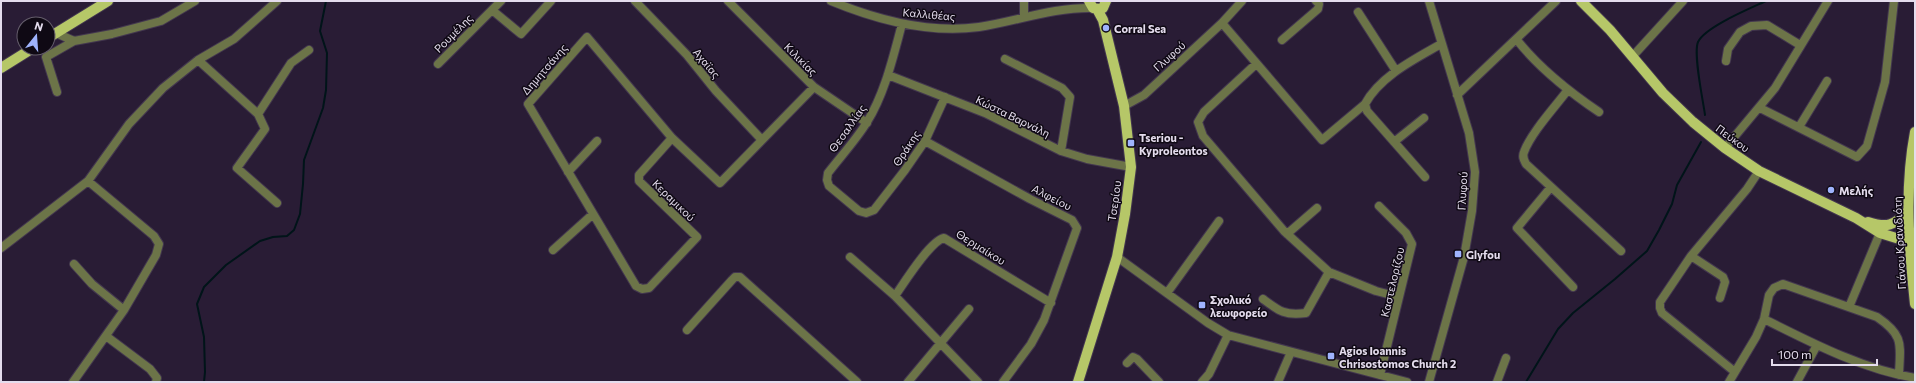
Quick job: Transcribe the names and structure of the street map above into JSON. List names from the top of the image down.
{
  "streets": {
    "main road": ["Πεύκου", "Τσερίου", "Γιάνου Κρανιδιότη"],
    "street": [
      "Καλλιθέας",
      "Ρουμέλης",
      "Γλυφού",
      "Κιλικίας",
      "Αχαϊας",
      "Δημητσάνης",
      "Κώστα Βαρνάλη",
      "Θεσαλλίας",
      "Θράκης",
      "Αλφείου",
      "Κεραμικού",
      "Θερμαίκου",
      "Καστελορίζου"
    ]
  },
  "crossings": [
    ["Καλλιθέας", "Θεσαλλίας"],
    ["Καλλιθέας", "Τσερίου"],
    ["Γλυφού", "Τσερίου"],
    ["Κιλικίας", "Θεσαλλίας"],
    ["Δημητσάνης", "Κεραμικού"],
    ["Κώστα Βαρνάλη", "Θεσαλλίας"],
    ["Κώστα Βαρνάλη", "Θράκης"],
    ["Κώστα Βαρνάλη", "Τσερίου"],
    ["Θεσαλλίας", "Θράκης"],
    ["Πεύκου", "Γιάνου Κρανιδιότη"],
    ["Θράκης", "Αλφείου"],
    ["Αλφείου", "Θερμαίκου"]
  ],
  "places": {
    "other": ["Corral Sea", "Μελής"],
    "transit": [
      "Tseriou - Kyproleontos",
      "Glyfou",
      "Σχολικό λεωφορείο",
      "Agios Ioannis Chrisostomos Church 2"
    ]
  },
  "scale_bar": "100 m",
  "north": "top"
}
